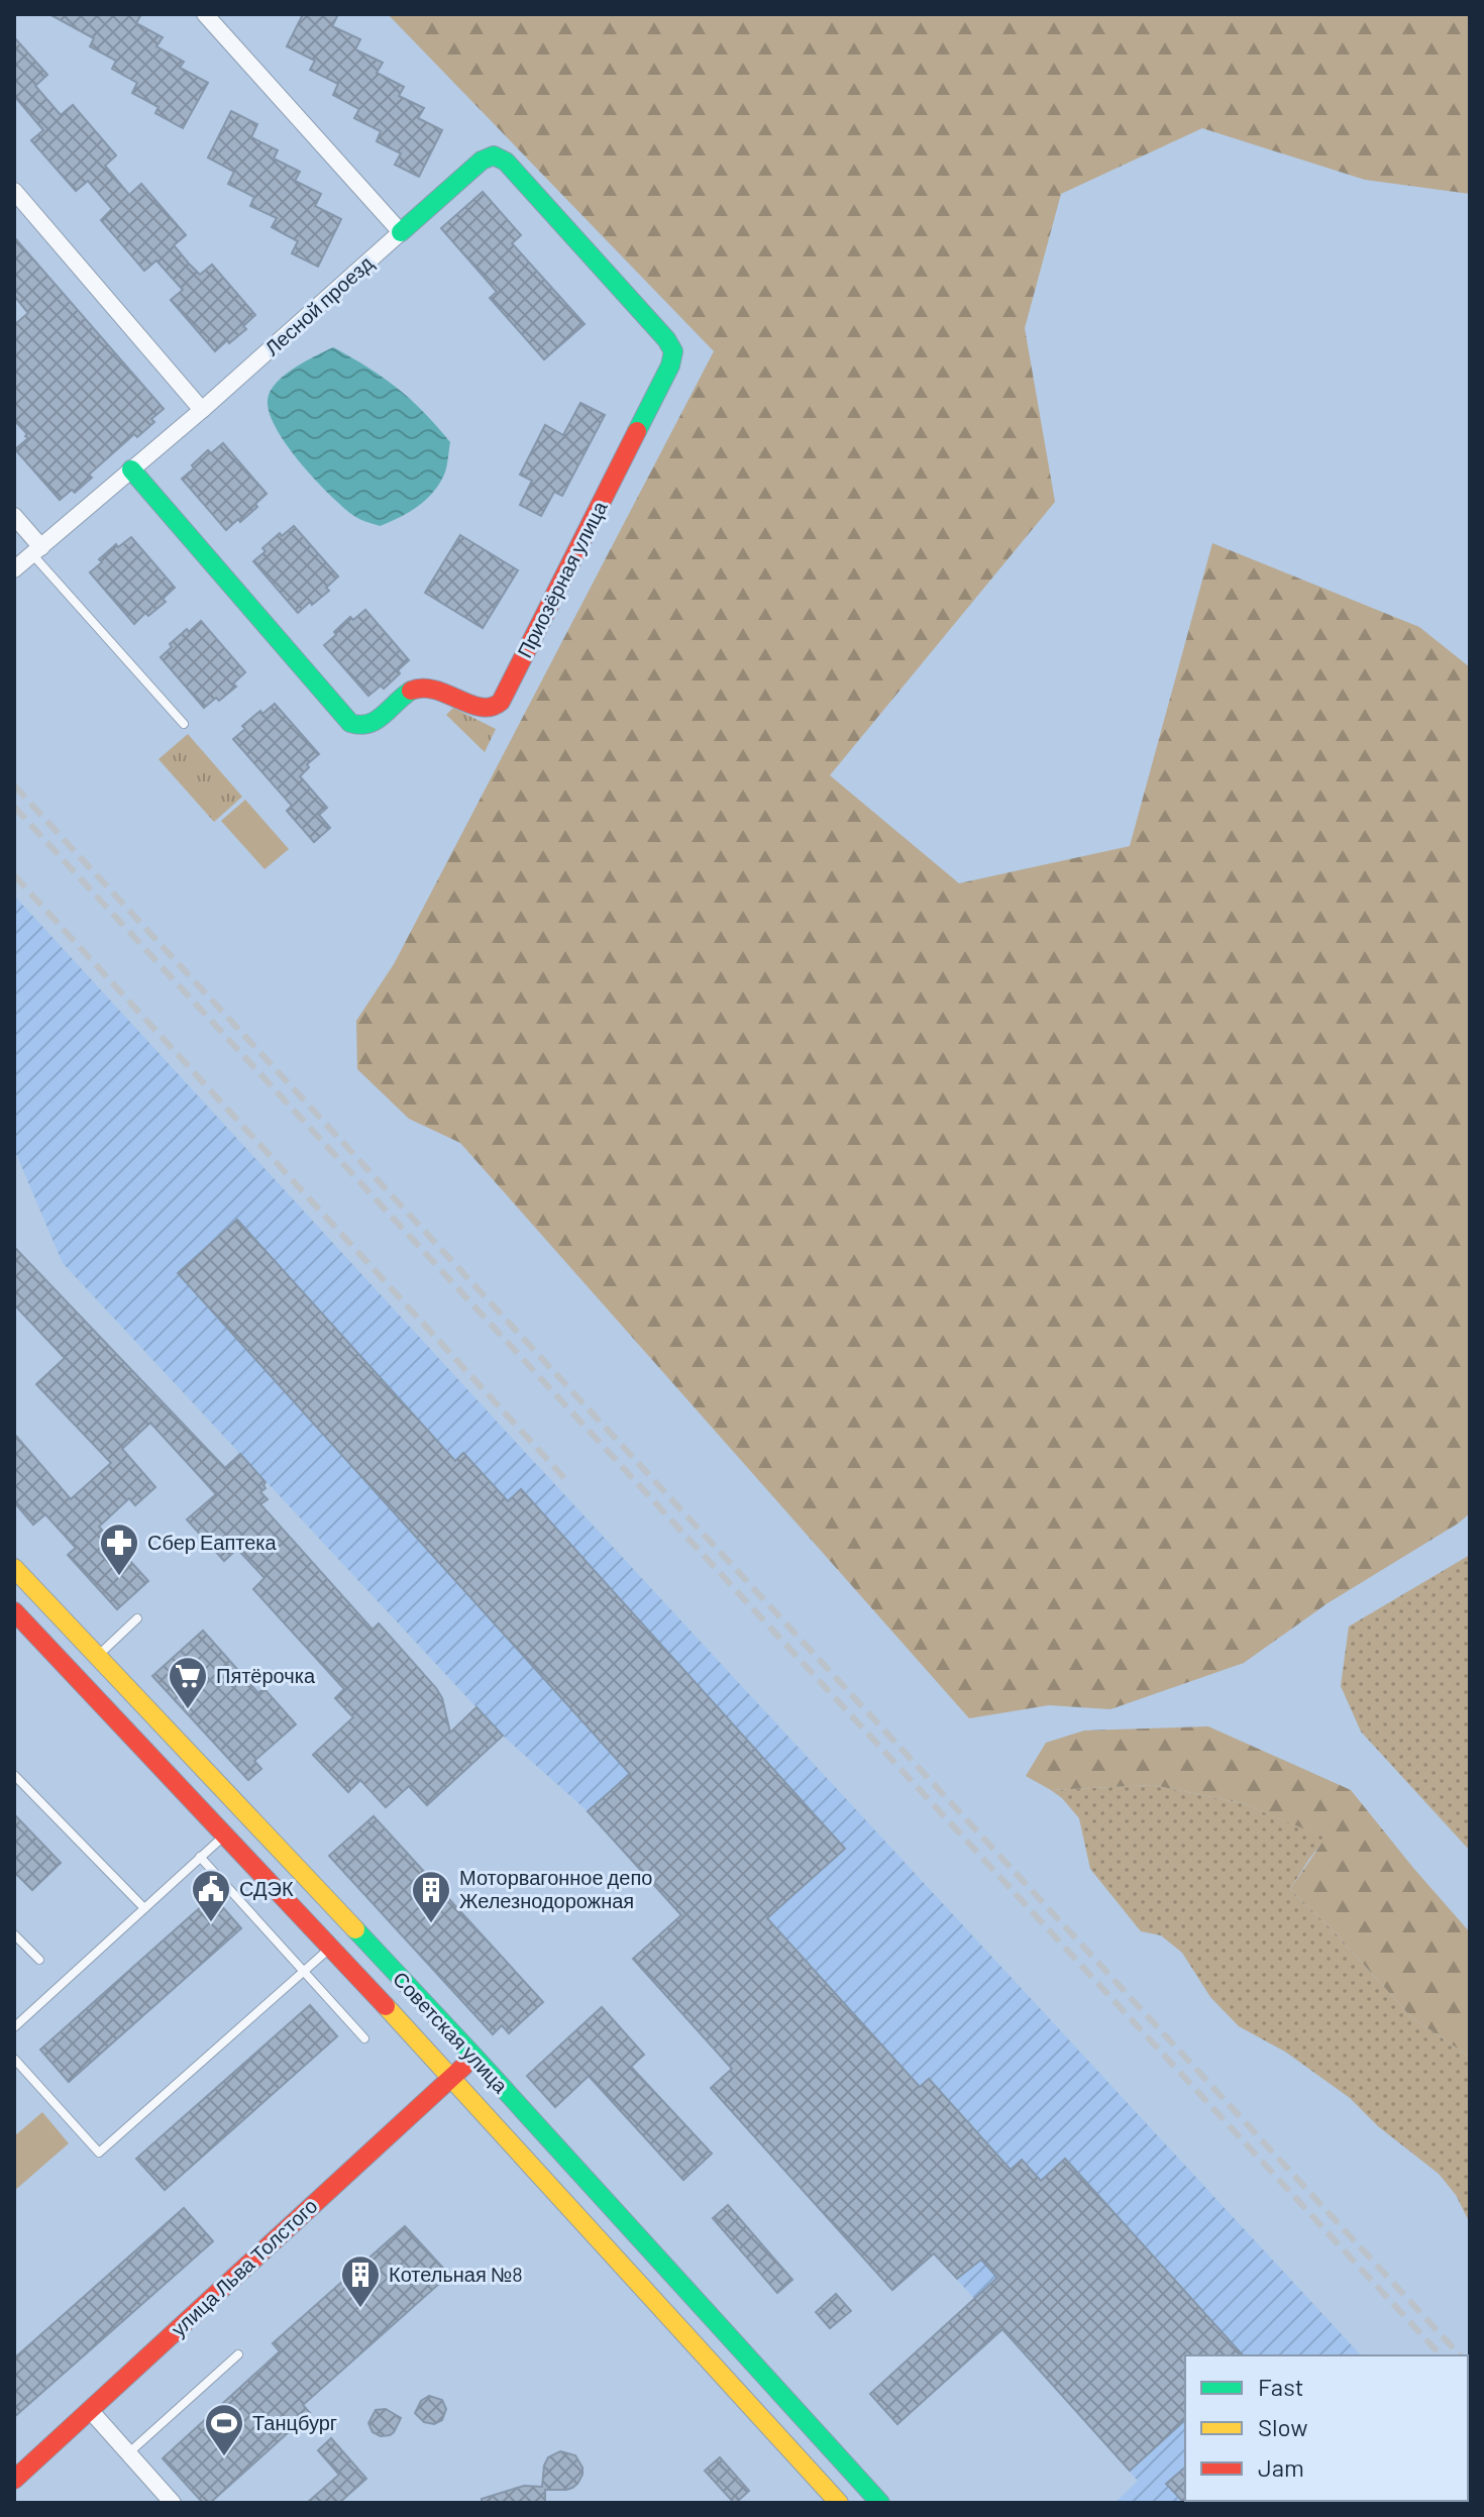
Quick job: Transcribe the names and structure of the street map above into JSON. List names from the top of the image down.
{
  "streets": {
    "main road": ["Приозёрная улица", "Советская улица", "улица Льва Толстого"],
    "street": ["Лесной проезд"]
  },
  "crossings": [
    ["Лесной проезд", "Приозёрная улица"],
    ["Советская улица", "улица Льва Толстого"]
  ],
  "places": {
    "pharmacy": ["Сбер Еаптека"],
    "supermarket": ["Пятёрочка"],
    "public building": ["СДЭК"],
    "building": ["Моторвагонное депо Железнодорожная", "Котельная №8"],
    "sports": ["Танцбург"]
  },
  "legend": ["Fast", "Slow", "Jam"]
}
